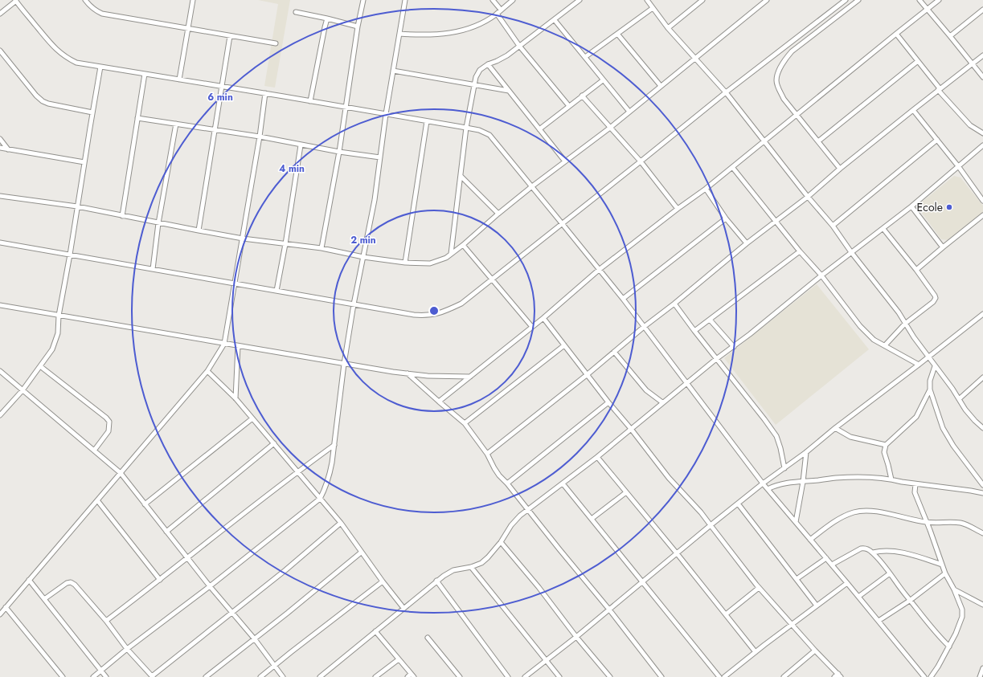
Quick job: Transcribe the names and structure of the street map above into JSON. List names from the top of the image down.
{
  "places": ["Ecole"],
  "rings": ["6 min", "4 min", "2 min"]
}
